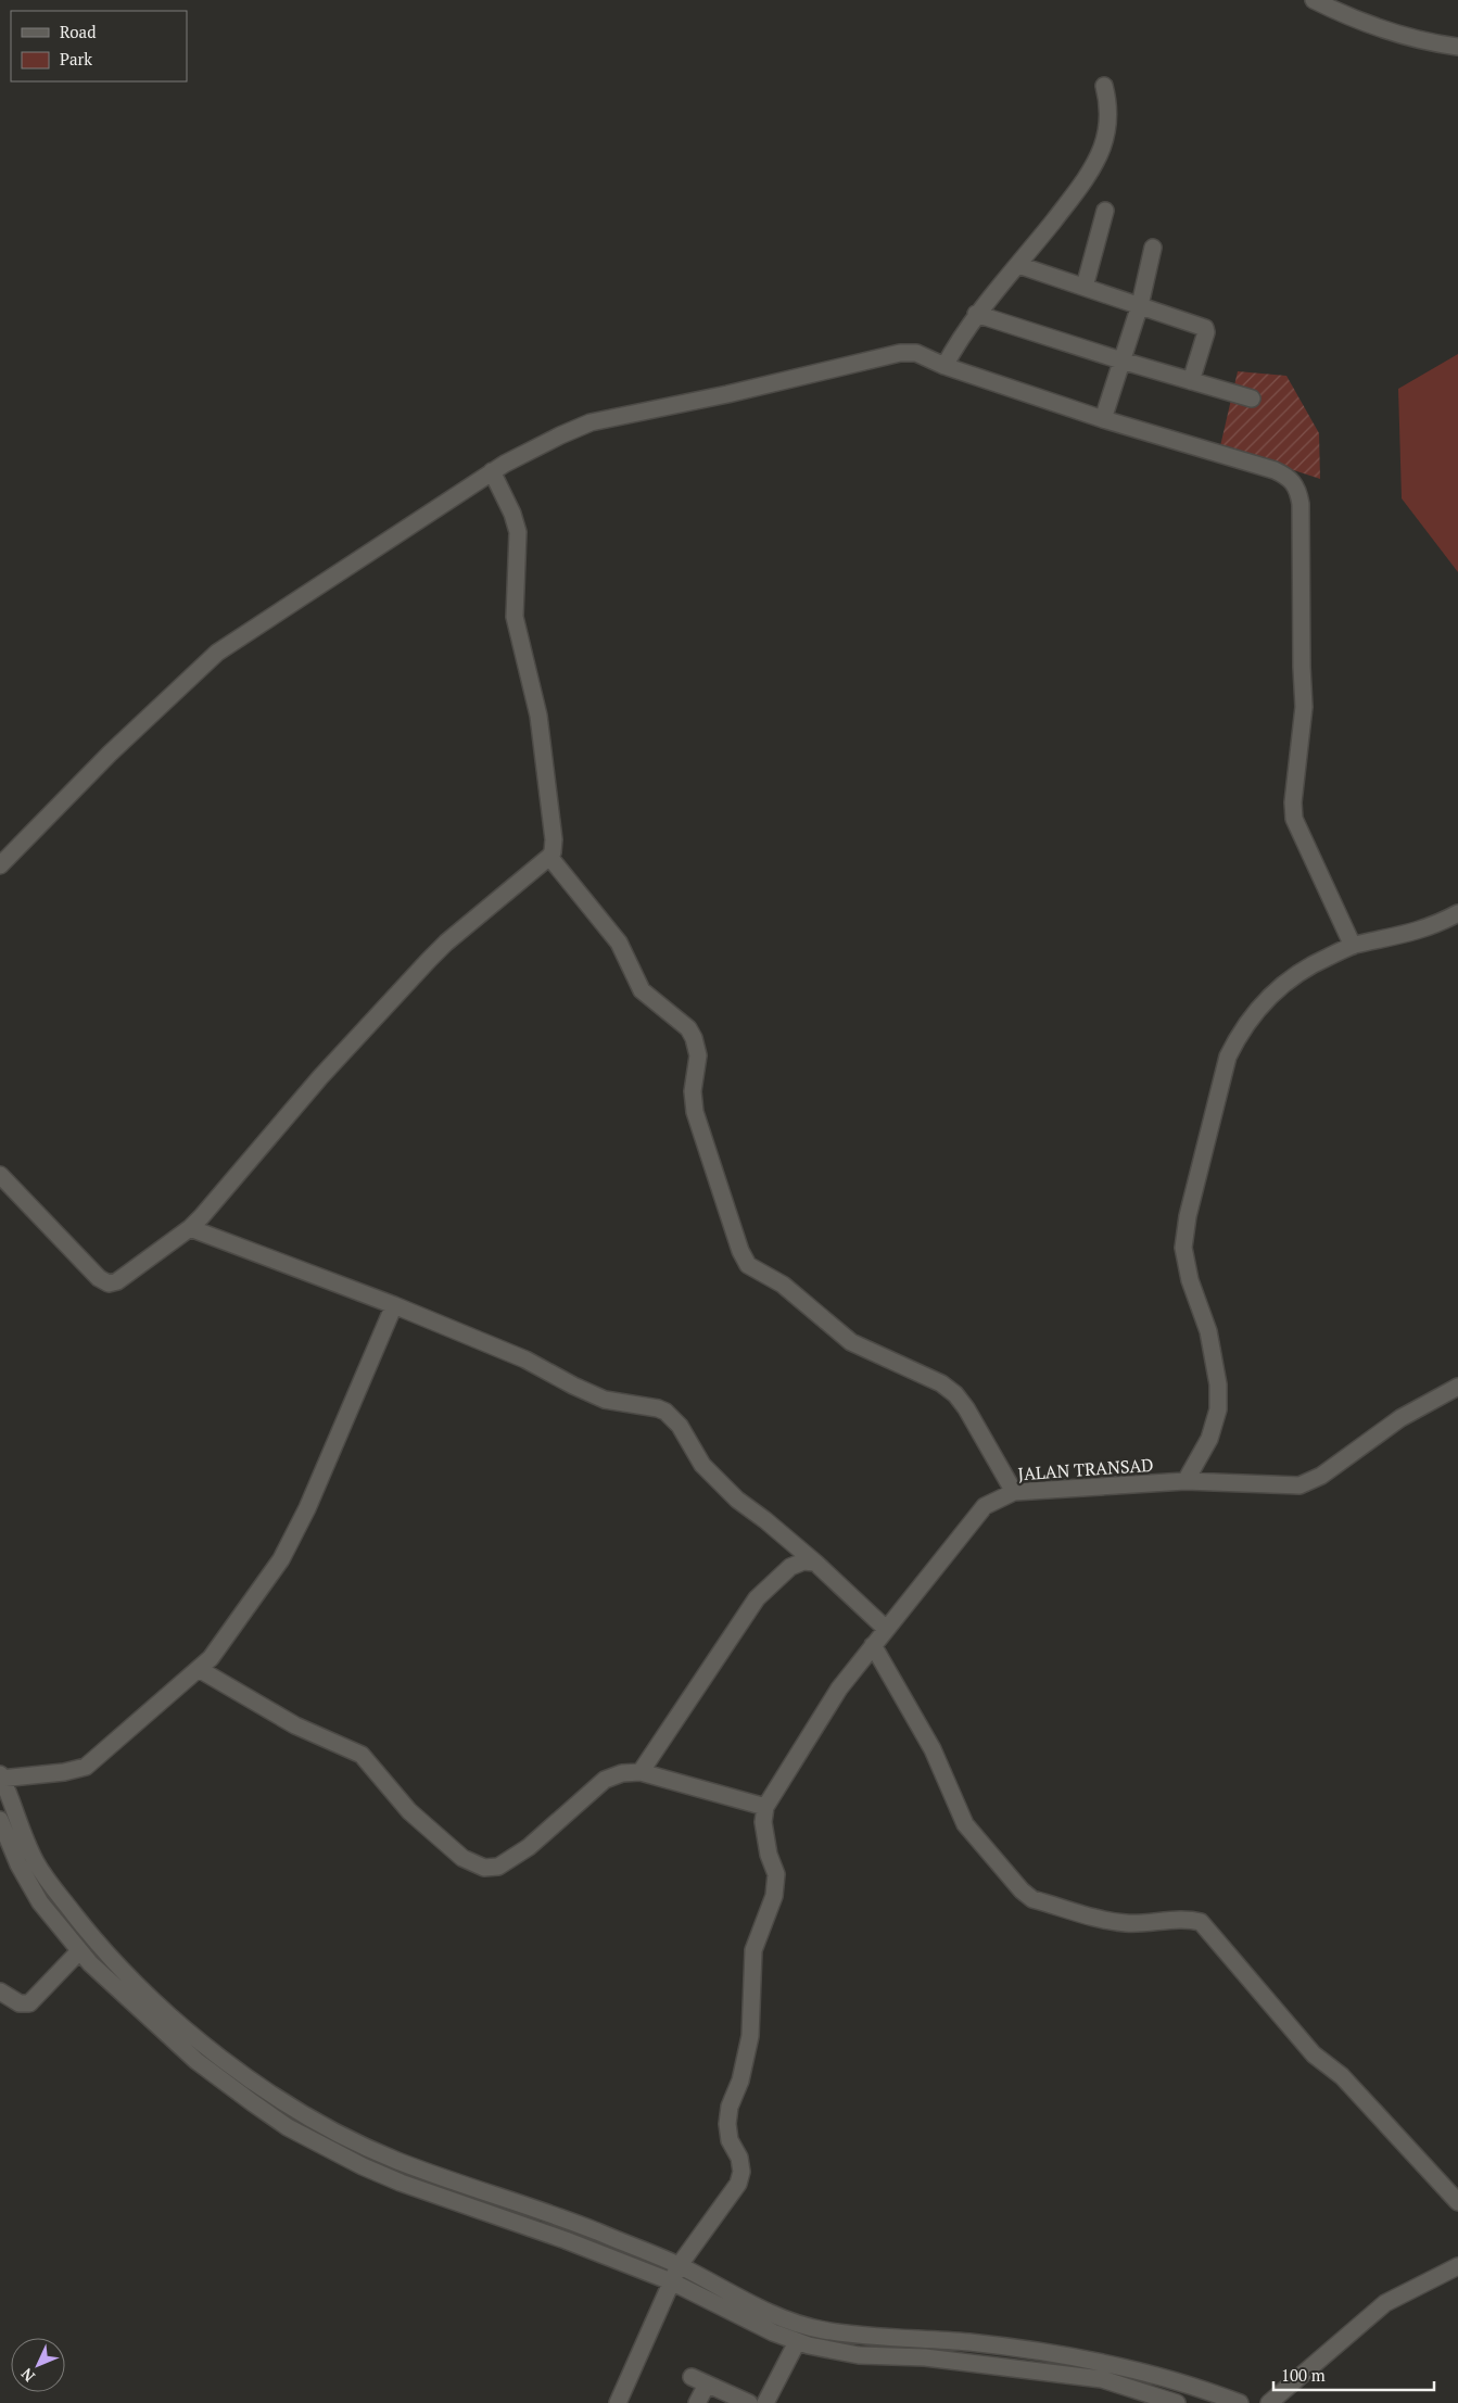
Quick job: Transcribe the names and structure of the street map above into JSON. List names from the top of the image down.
{
  "streets": {
    "street": ["JALAN TRANSAD"]
  },
  "legend": ["Road", "Park"],
  "scale_bar": "100 m",
  "north": "bottom left"
}
